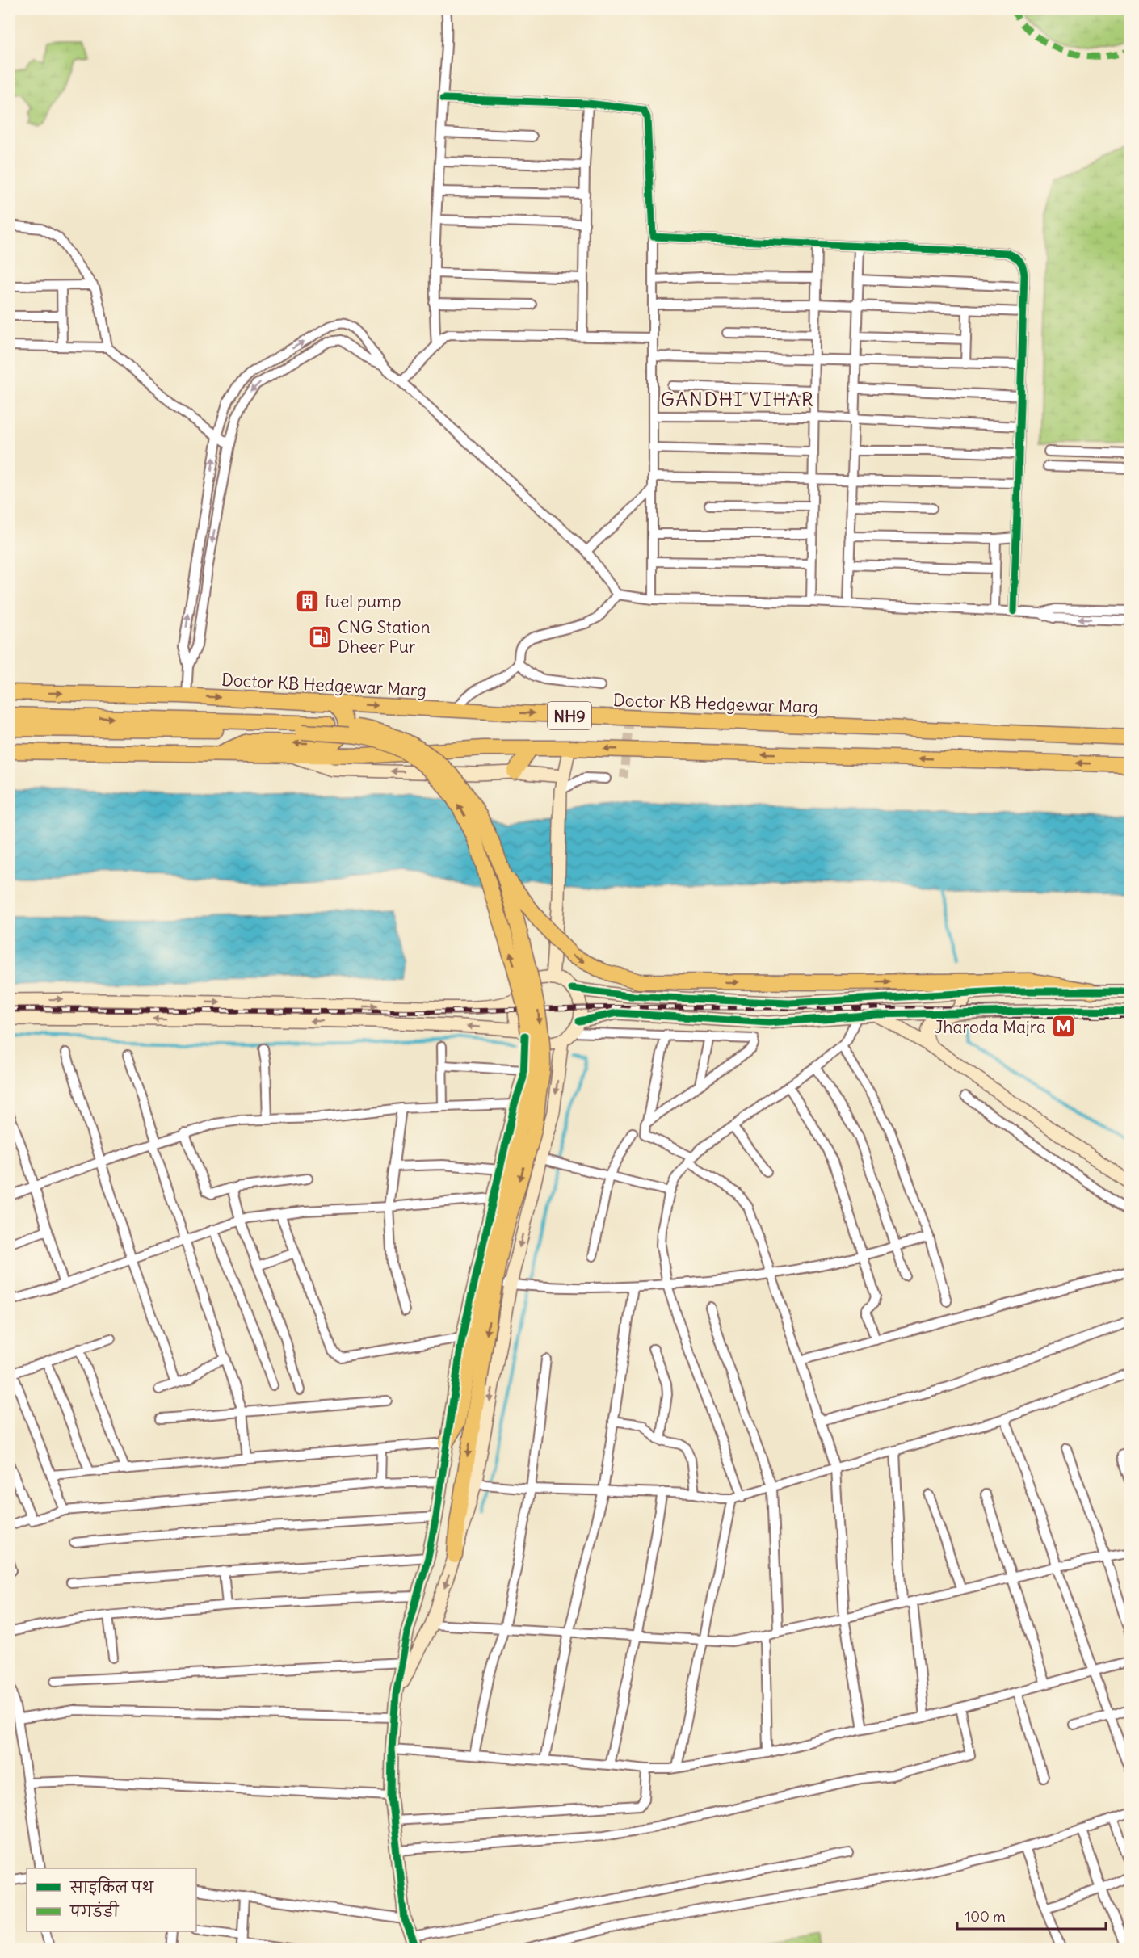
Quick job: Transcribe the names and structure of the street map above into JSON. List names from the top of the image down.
{
  "streets": {
    "highway": ["Doctor KB Hedgewar Marg", "NH9"]
  },
  "districts": ["GANDHI VIHAR"],
  "places": {
    "building": ["fuel pump"],
    "fuel station": ["CNG Station Dheer Pur"],
    "metro station": ["Jharoda Majra"]
  },
  "legend": ["साइकिल पथ", "पगडंडी"],
  "scale_bar": "100 m"
}
